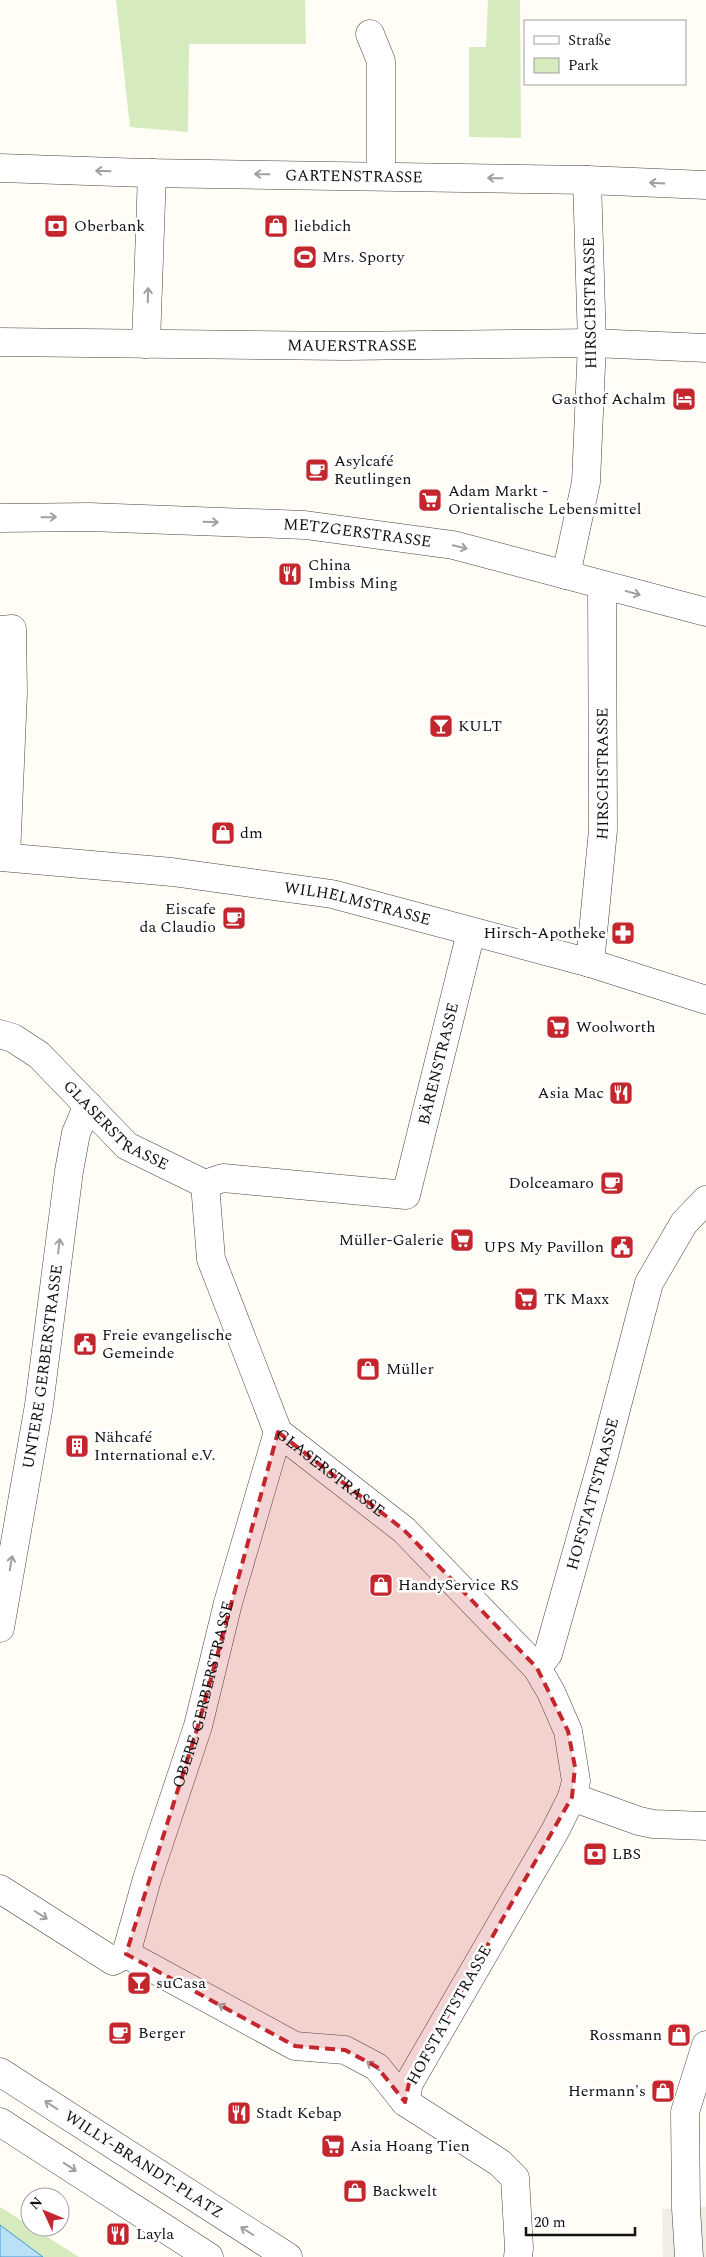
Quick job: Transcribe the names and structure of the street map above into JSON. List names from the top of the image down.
{
  "streets": {
    "street": [
      "GARTENSTRASSE",
      "HIRSCHSTRASSE",
      "MAUERSTRASSE",
      "METZGERSTRASSE",
      "WILHELMSTRASSE",
      "BÄRENSTRASSE",
      "GLASERSTRASSE",
      "UNTERE GERBERSTRASSE",
      "HOFSTATTSTRASSE",
      "OBERE GERBERSTRASSE",
      "WILLY-BRANDT-PLATZ"
    ]
  },
  "crossings": [
    ["GARTENSTRASSE", "HIRSCHSTRASSE"],
    ["HIRSCHSTRASSE", "MAUERSTRASSE"],
    ["HIRSCHSTRASSE", "METZGERSTRASSE"],
    ["HIRSCHSTRASSE", "WILHELMSTRASSE"],
    ["WILHELMSTRASSE", "BÄRENSTRASSE"],
    ["BÄRENSTRASSE", "GLASERSTRASSE"],
    ["GLASERSTRASSE", "UNTERE GERBERSTRASSE"],
    ["GLASERSTRASSE", "HOFSTATTSTRASSE"],
    ["GLASERSTRASSE", "OBERE GERBERSTRASSE"]
  ],
  "one_way": ["GARTENSTRASSE", "METZGERSTRASSE", "UNTERE GERBERSTRASSE"],
  "places": {
    "bank": ["Oberbank", "LBS"],
    "shop": [
      "liebdich",
      "dm",
      "Müller",
      "HandyService RS",
      "Rossmann",
      "Hermann's",
      "Backwelt"
    ],
    "sports": ["Mrs. Sporty"],
    "hotel": ["Gasthof Achalm"],
    "cafe": [
      "Asylcafé Reutlingen",
      "Eiscafe da Claudio",
      "Dolceamaro",
      "Berger"
    ],
    "supermarket": [
      "Adam Markt - Orientalische Lebensmittel",
      "Woolworth",
      "Müller-Galerie",
      "TK Maxx",
      "Asia Hoang Tien"
    ],
    "restaurant": [
      "China Imbiss Ming",
      "Asia Mac",
      "Stadt Kebap",
      "Layla"
    ],
    "bar": ["KULT", "suCasa"],
    "pharmacy": ["Hirsch-Apotheke"],
    "public building": ["UPS My Pavillon", "Freie evangelische Gemeinde"],
    "building": ["Nähcafé International e.V."]
  },
  "legend": ["Straße", "Park"],
  "scale_bar": "20 m",
  "north": "top left"
}
